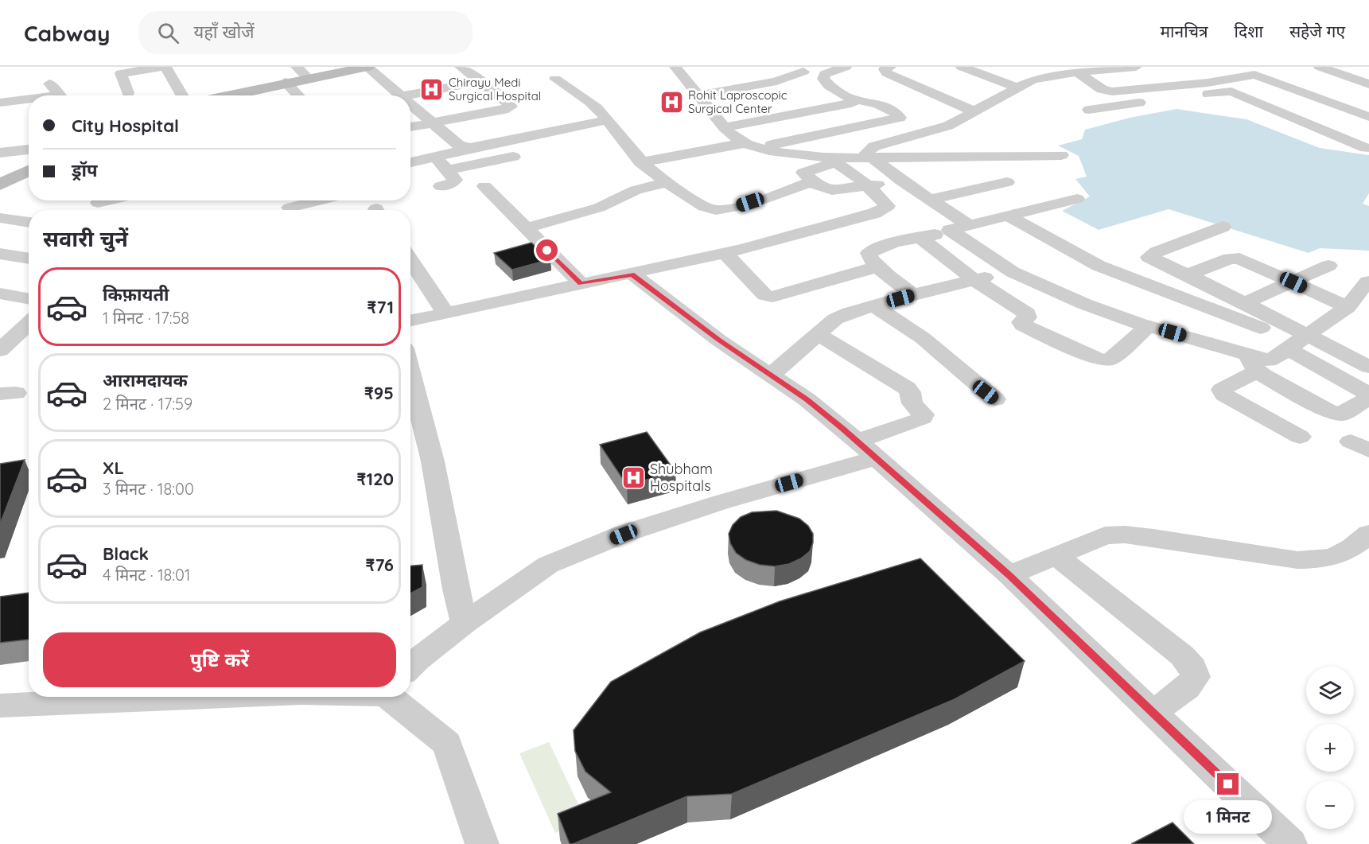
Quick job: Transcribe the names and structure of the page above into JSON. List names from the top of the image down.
{
  "places": {
    "hospital": ["Chirayu Medi Surgical Hospital", "Rohit Laproscopic Surgical Center", "Shubham Hospitals"]
  },
  "page": {
    "header": "Cabway",
    "search": "यहाँ खोजें",
    "nav": ["मानचित्र", "दिशा", "सहेजे गए"],
    "banner": ["City Hospital", "ड्रॉप"],
    "heading": "सवारी चुनें",
    "list": [
      {
        "name": "किफ़ायती",
        "note": "1 मिनट · 17:58",
        "value": "₹71"
      },
      {
        "name": "आरामदायक",
        "note": "2 मिनट · 17:59",
        "value": "₹95"
      },
      {
        "name": "XL",
        "note": "3 मिनट · 18:00",
        "value": "₹120"
      },
      {
        "name": "Black",
        "note": "4 मिनट · 18:01",
        "value": "₹76"
      }
    ],
    "buttons": "पुष्टि करें",
    "map_buttons": ["+", "−"],
    "bubble": "1 मिनट"
  }
}
